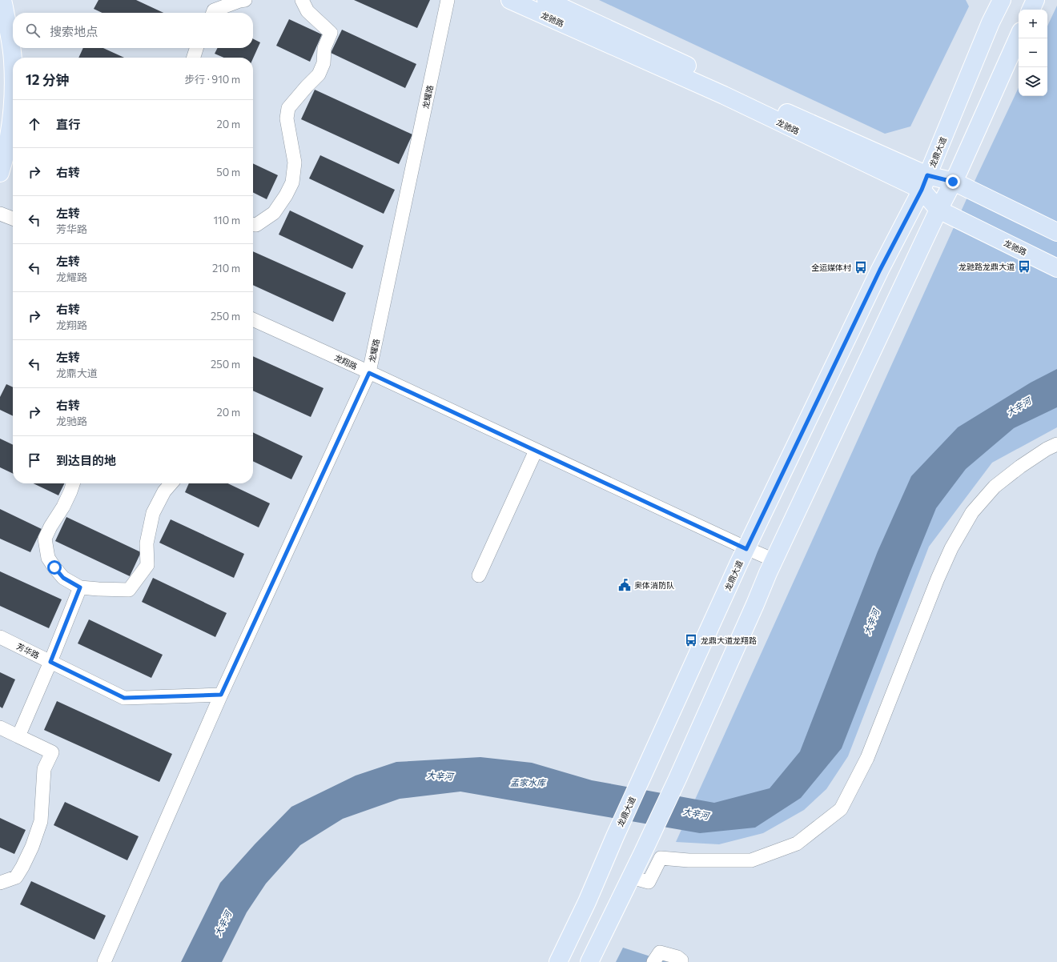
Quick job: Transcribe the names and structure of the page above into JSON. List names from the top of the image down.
{
  "streets": {
    "main road": ["龙驰路", "龙鼎大道"],
    "street": ["龙耀路", "龙翔路", "芳华路"]
  },
  "crossings": [
    ["龙驰路", "龙鼎大道"],
    ["龙耀路", "龙翔路"],
    ["龙耀路", "芳华路"],
    ["龙鼎大道", "龙翔路"]
  ],
  "water": ["大辛河", "孟家水库"],
  "places": {
    "bus stop": ["龙驰路龙鼎大道", "全运媒体村", "龙鼎大道龙翔路"],
    "public building": ["奥体消防队"]
  },
  "page": {
    "map_buttons": ["+", "−"],
    "search": "搜索地点",
    "heading": ["12 分钟", "步行 · 910 m"],
    "list": [
      ["直行", "20 m"],
      ["右转", "50 m"],
      ["左转", "芳华路", "110 m"],
      ["左转", "龙耀路", "210 m"],
      ["右转", "龙翔路", "250 m"],
      ["左转", "龙鼎大道", "250 m"],
      ["右转", "龙驰路", "20 m"],
      "到达目的地"
    ]
  }
}
